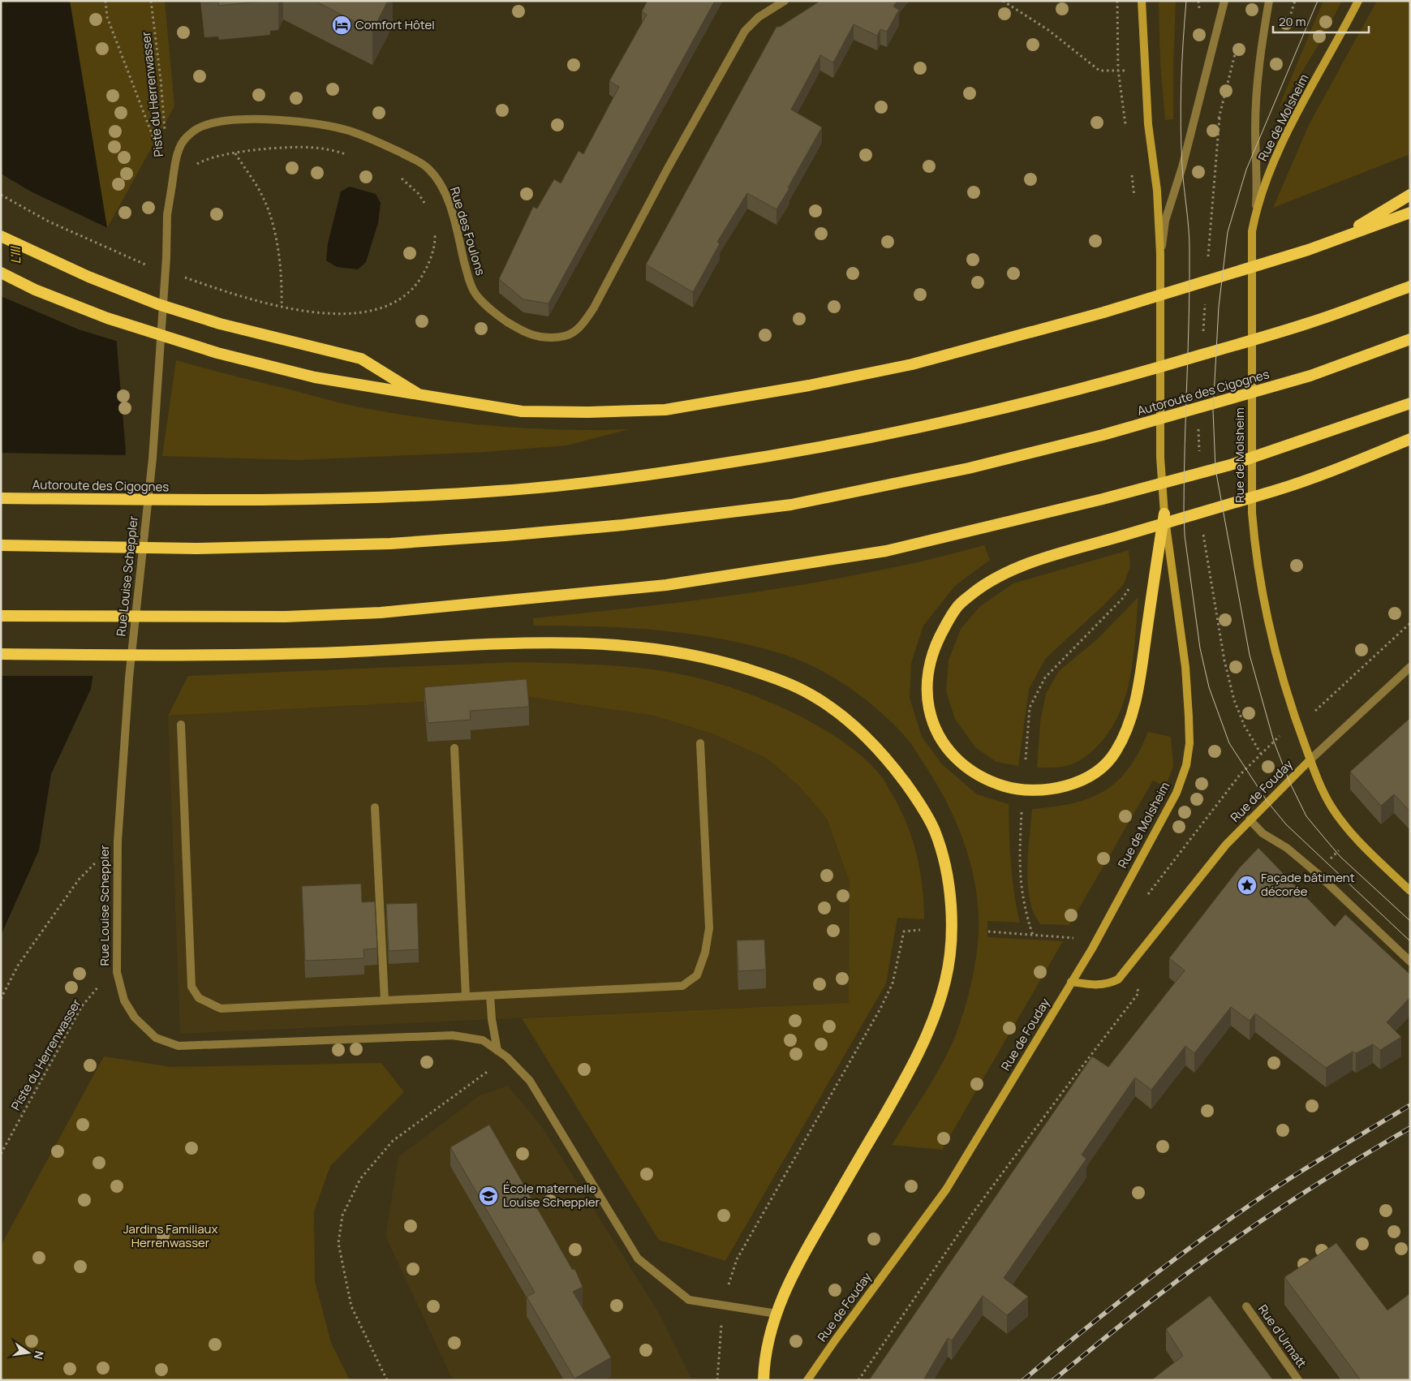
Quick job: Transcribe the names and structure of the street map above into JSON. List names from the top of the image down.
{
  "streets": {
    "highway": ["Autoroute des Cigognes"],
    "main road": ["Rue de Molsheim", "Rue de Fouday"],
    "street": ["Rue des Foulons", "Rue Louise Scheppler", "Rue d'Urmatt"],
    "path": ["Piste du Herrenwasser"]
  },
  "crossings": [
    ["Piste du Herrenwasser", "Rue Louise Scheppler"],
    ["Rue de Molsheim", "Rue de Fouday"],
    ["Rue des Foulons", "Rue Louise Scheppler"]
  ],
  "water": ["L'Ill"],
  "parks": ["Jardins Familiaux Herrenwasser"],
  "places": {
    "hotel": ["Comfort Hôtel"],
    "place": ["Façade bâtiment décorée"],
    "school or university": ["École maternelle Louise Scheppler"]
  },
  "scale_bar": "20 m",
  "north": "right"
}
